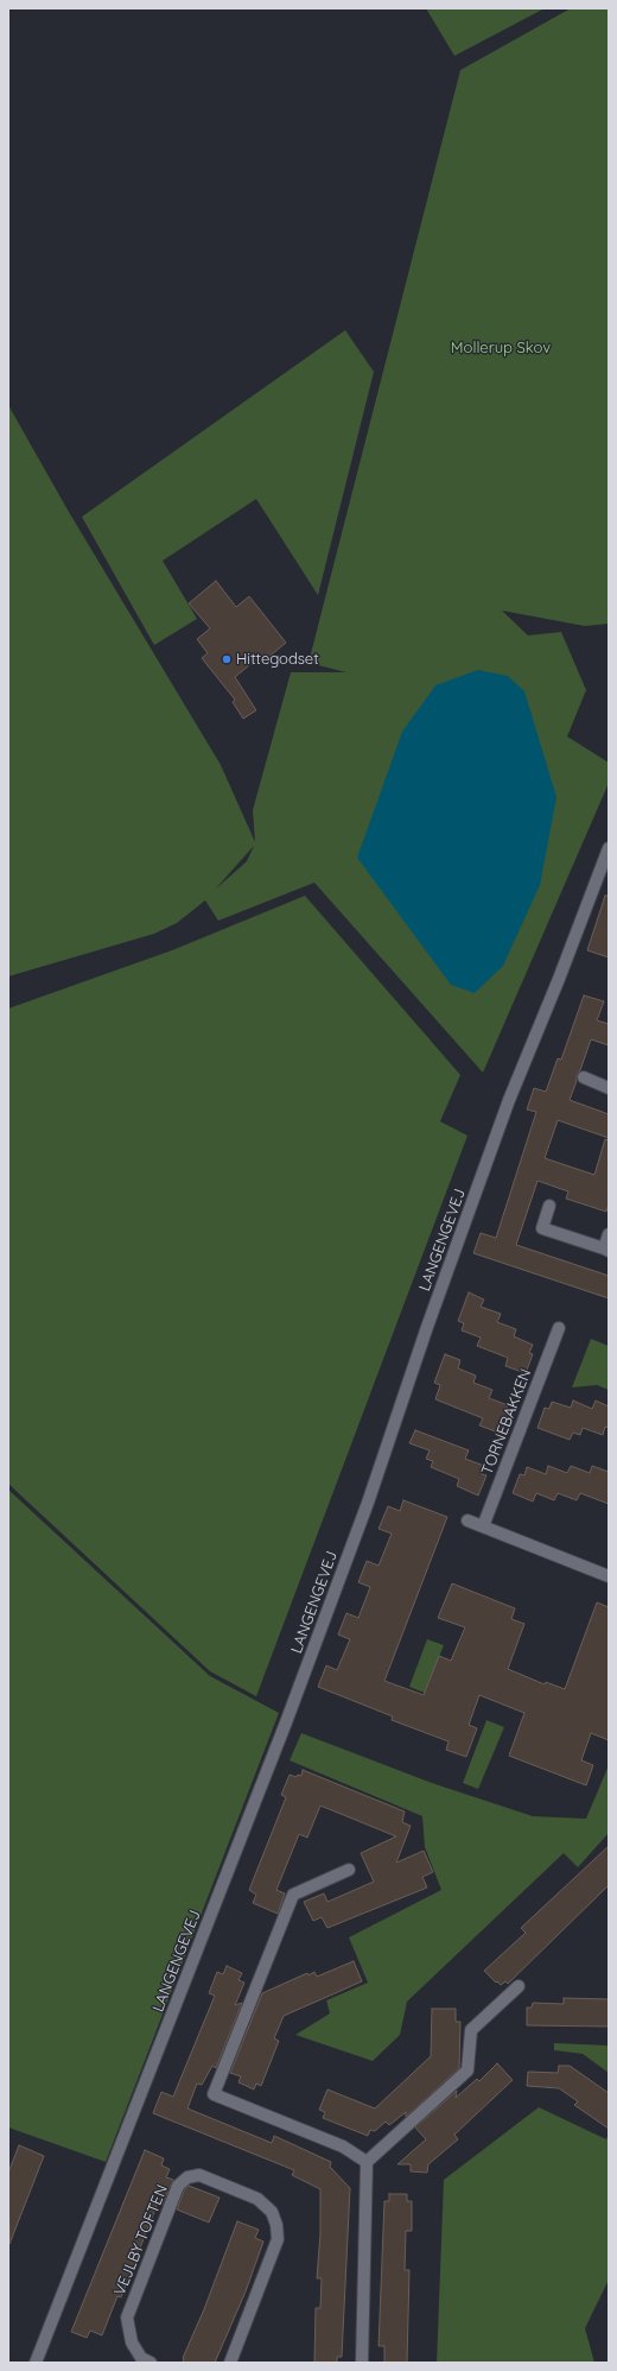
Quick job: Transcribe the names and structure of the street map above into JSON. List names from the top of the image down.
{
  "streets": {
    "street": ["LANGENGEVEJ", "TORNEBAKKEN", "VEJLBY TOFTEN"]
  },
  "parks": ["Mollerup Skov"],
  "places": ["Hittegodset"]
}
